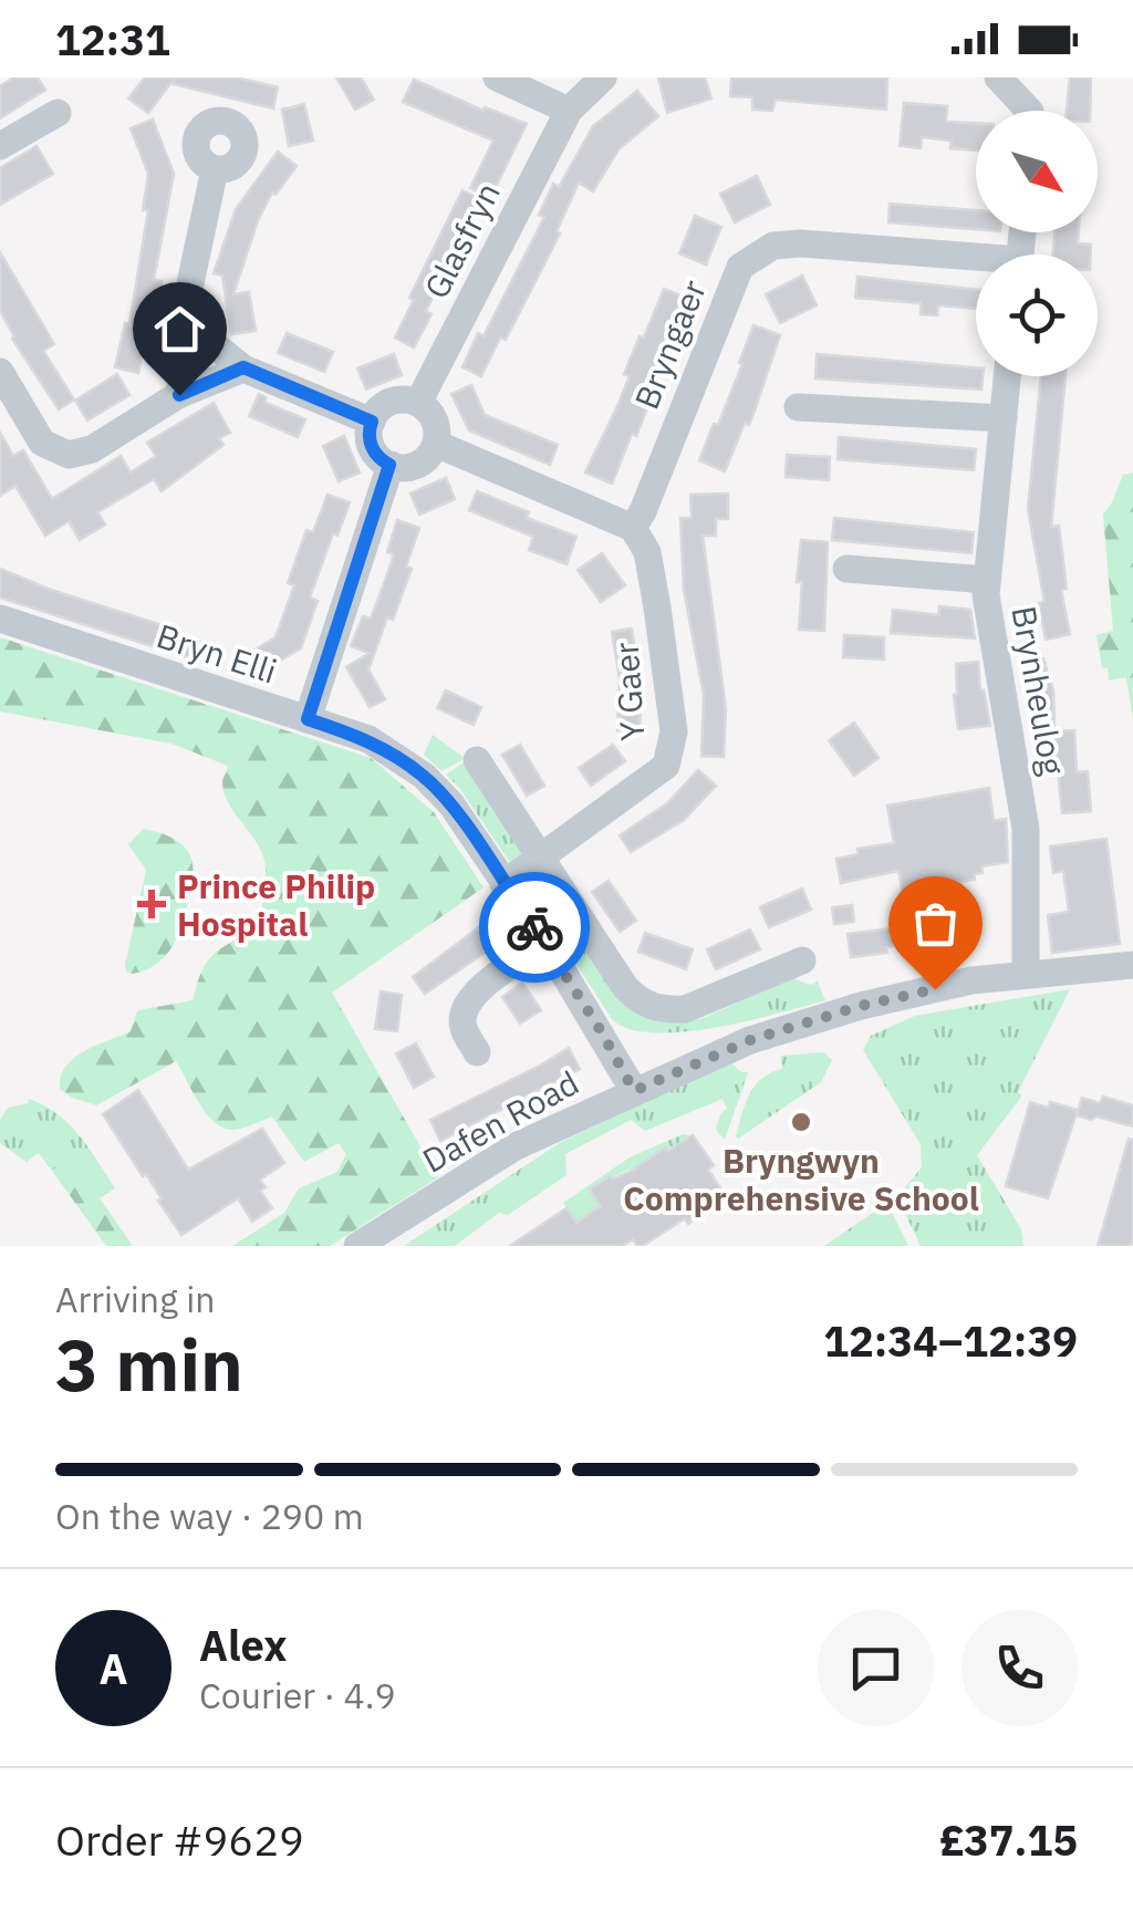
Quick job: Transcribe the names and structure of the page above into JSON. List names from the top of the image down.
{
  "streets": {
    "street": [
      "Glasfryn",
      "Bryngaer",
      "Bryn Elli",
      "Brynheulog",
      "Y Gaer",
      "Dafen Road"
    ]
  },
  "crossings": [
    ["Bryngaer", "Y Gaer"],
    ["Bryn Elli", "Y Gaer"],
    ["Bryn Elli", "Dafen Road"],
    ["Brynheulog", "Dafen Road"]
  ],
  "places": {
    "health": ["Prince Philip Hospital"],
    "other": ["Bryngwyn Comprehensive School"]
  },
  "north": "bottom right",
  "page": {
    "status": "12:31",
    "heading": ["3 min", "Arriving in", "12:34–12:39"],
    "panel": [
      "Alex",
      "Courier · 4.9",
      "Order #9629",
      "£37.15"
    ],
    "bar": "On the way · 290 m",
    "round": "A"
  }
}
